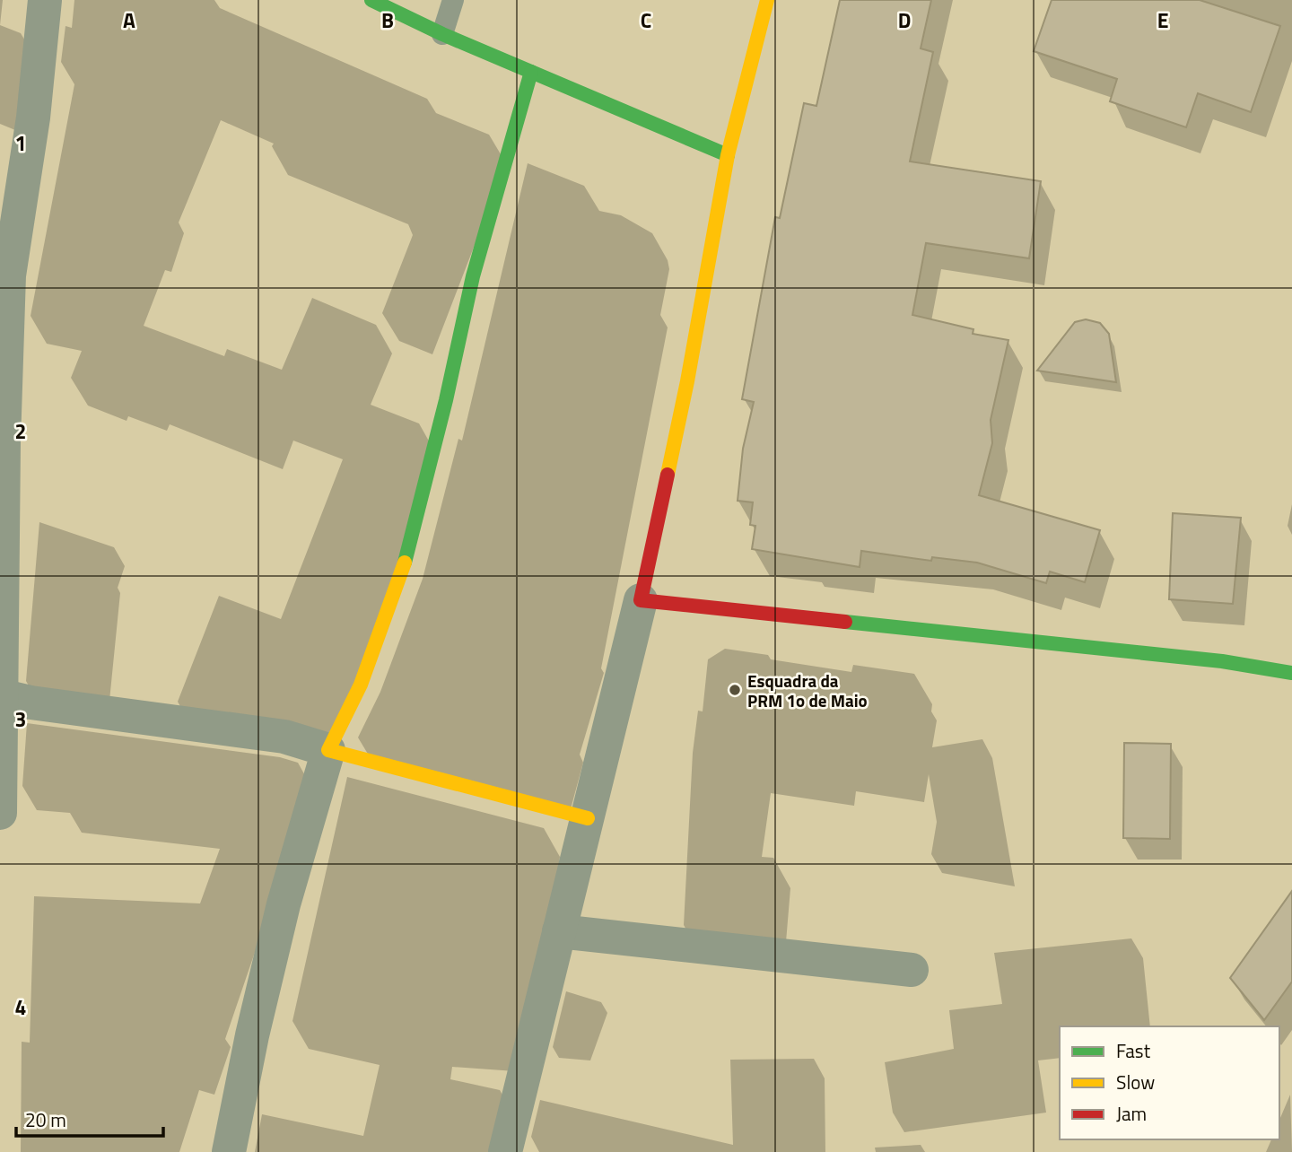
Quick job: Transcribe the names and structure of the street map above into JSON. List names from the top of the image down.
{
  "places": ["Esquadra da PRM 1o de Maio"],
  "legend": ["Fast", "Slow", "Jam"],
  "scale_bar": "20 m",
  "grid": {
    "columns": [
      "A",
      "B",
      "C",
      "D",
      "E"
    ],
    "rows": [
      "1",
      "2",
      "3",
      "4"
    ]
  }
}
